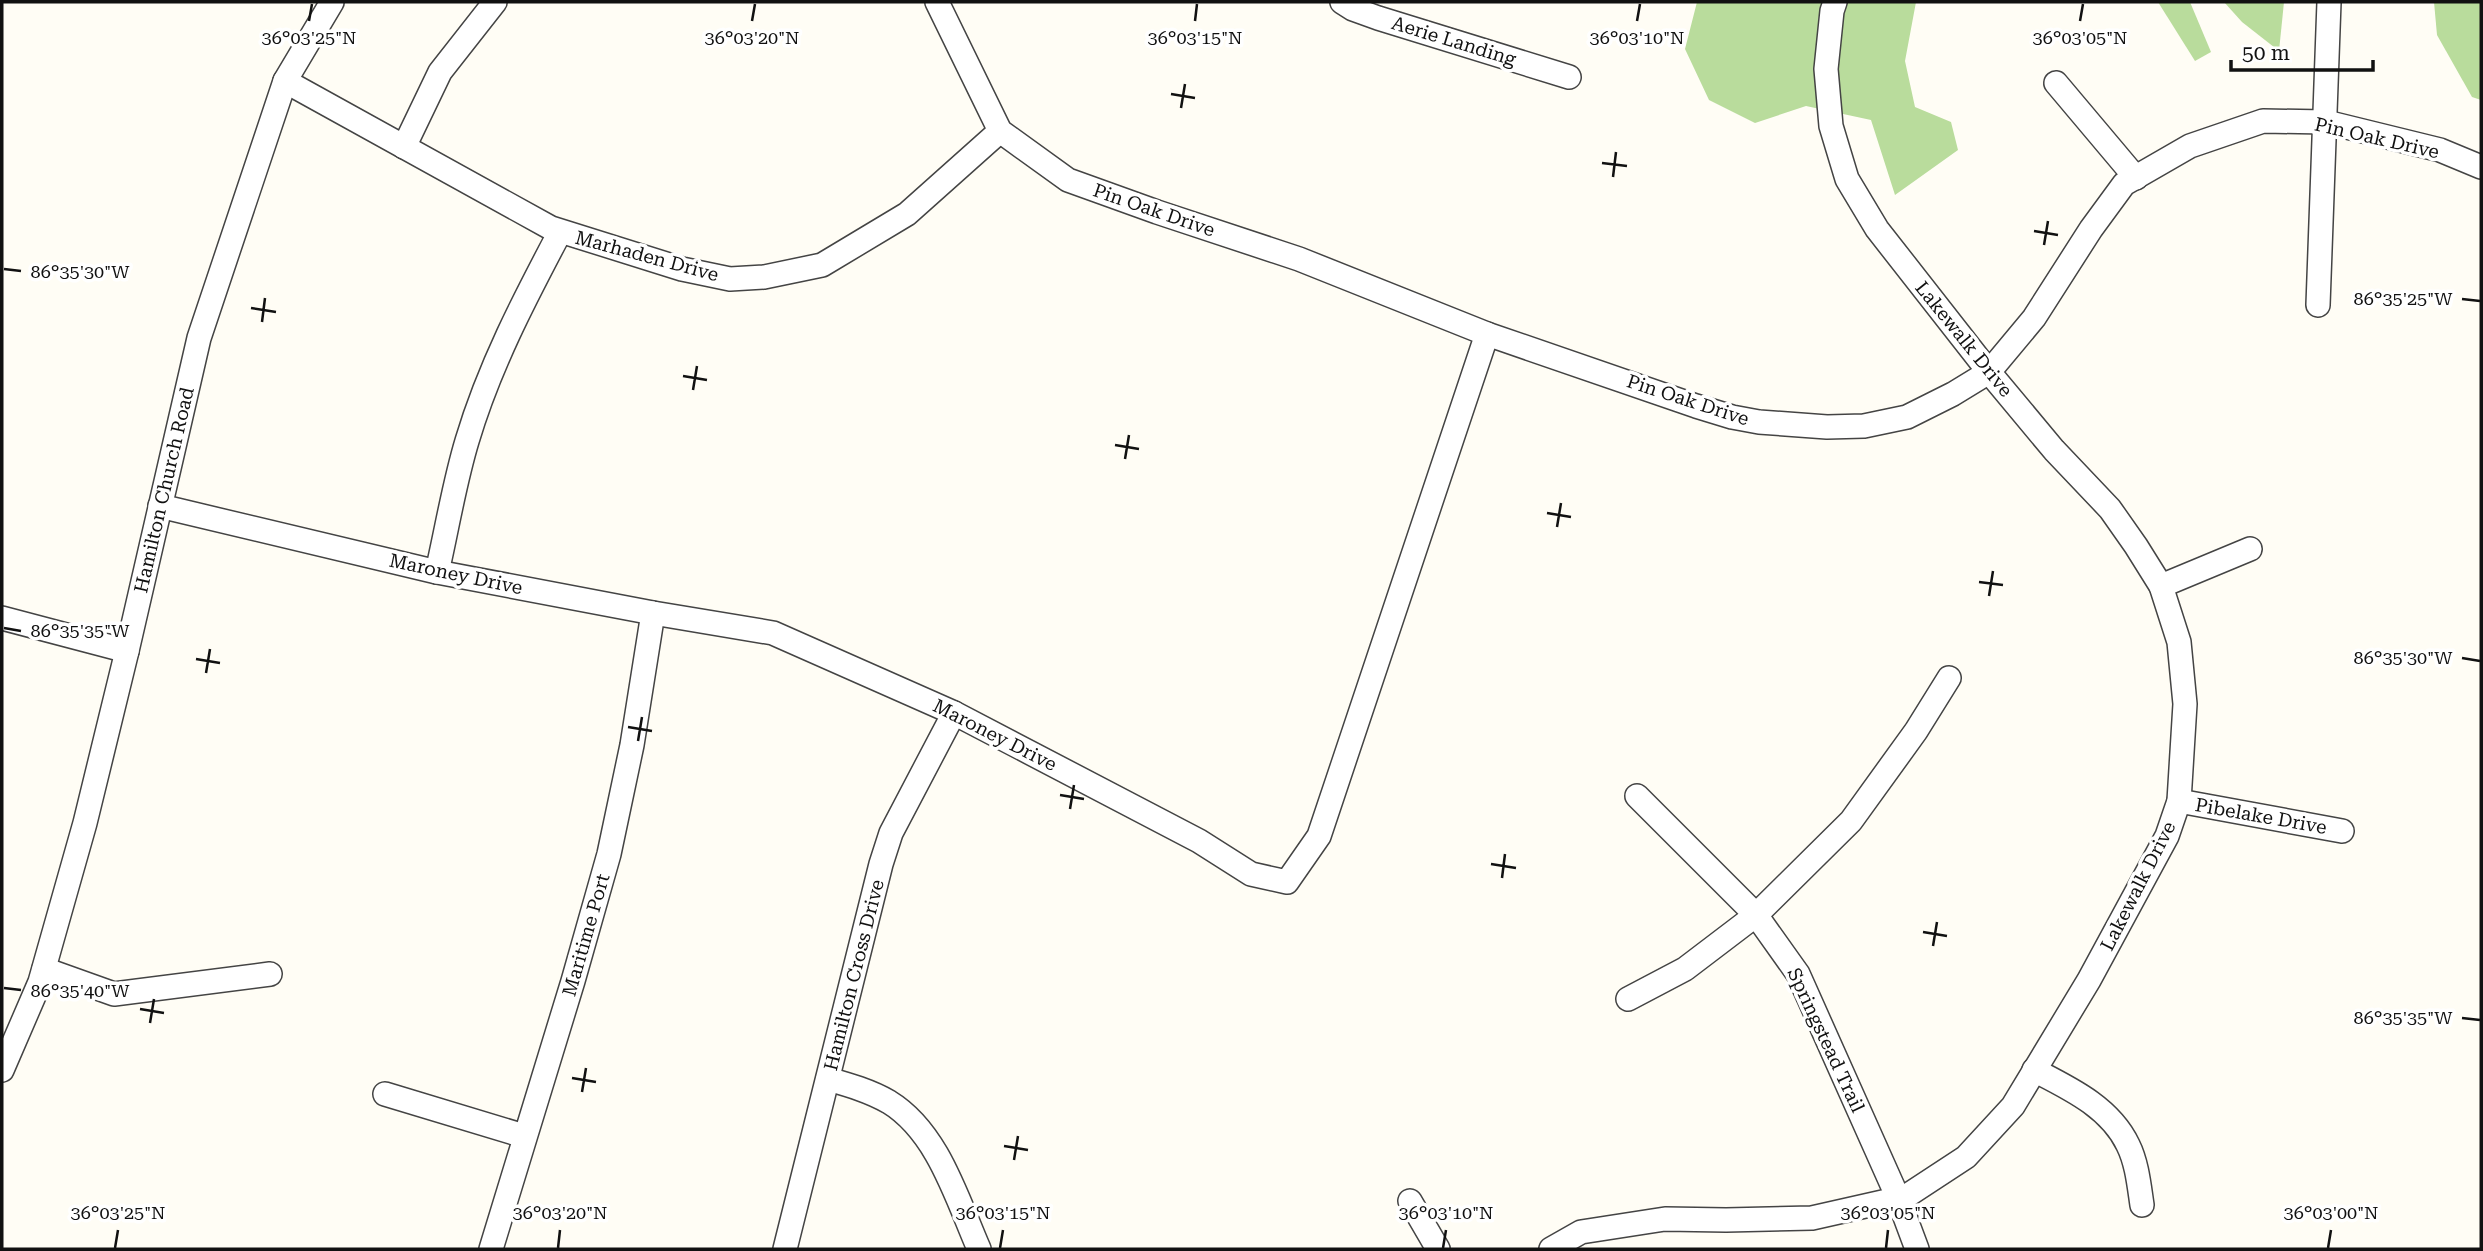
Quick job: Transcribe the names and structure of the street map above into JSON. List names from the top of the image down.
{
  "streets": {
    "street": [
      "Aerie Landing",
      "Pin Oak Drive",
      "Marhaden Drive",
      "Lakewalk Drive",
      "Hamilton Church Road",
      "Maroney Drive",
      "Pibelake Drive",
      "Maritime Port",
      "Hamilton Cross Drive",
      "Springstead Trail"
    ]
  },
  "crossings": [
    ["Pin Oak Drive", "Marhaden Drive"],
    ["Pin Oak Drive", "Lakewalk Drive"],
    ["Pin Oak Drive", "Maroney Drive"],
    ["Marhaden Drive", "Hamilton Church Road"],
    ["Lakewalk Drive", "Pibelake Drive"],
    ["Lakewalk Drive", "Springstead Trail"],
    ["Hamilton Church Road", "Maroney Drive"],
    ["Maroney Drive", "Maritime Port"],
    ["Maroney Drive", "Hamilton Cross Drive"]
  ],
  "scale_bar": "50 m",
  "coordinates": [
    "36°03'25\"N",
    "36°03'20\"N",
    "36°03'15\"N",
    "36°03'10\"N",
    "36°03'05\"N",
    "86°35'30\"W",
    "86°35'25\"W",
    "86°35'35\"W",
    "86°35'40\"W",
    "36°03'00\"N"
  ]
}
